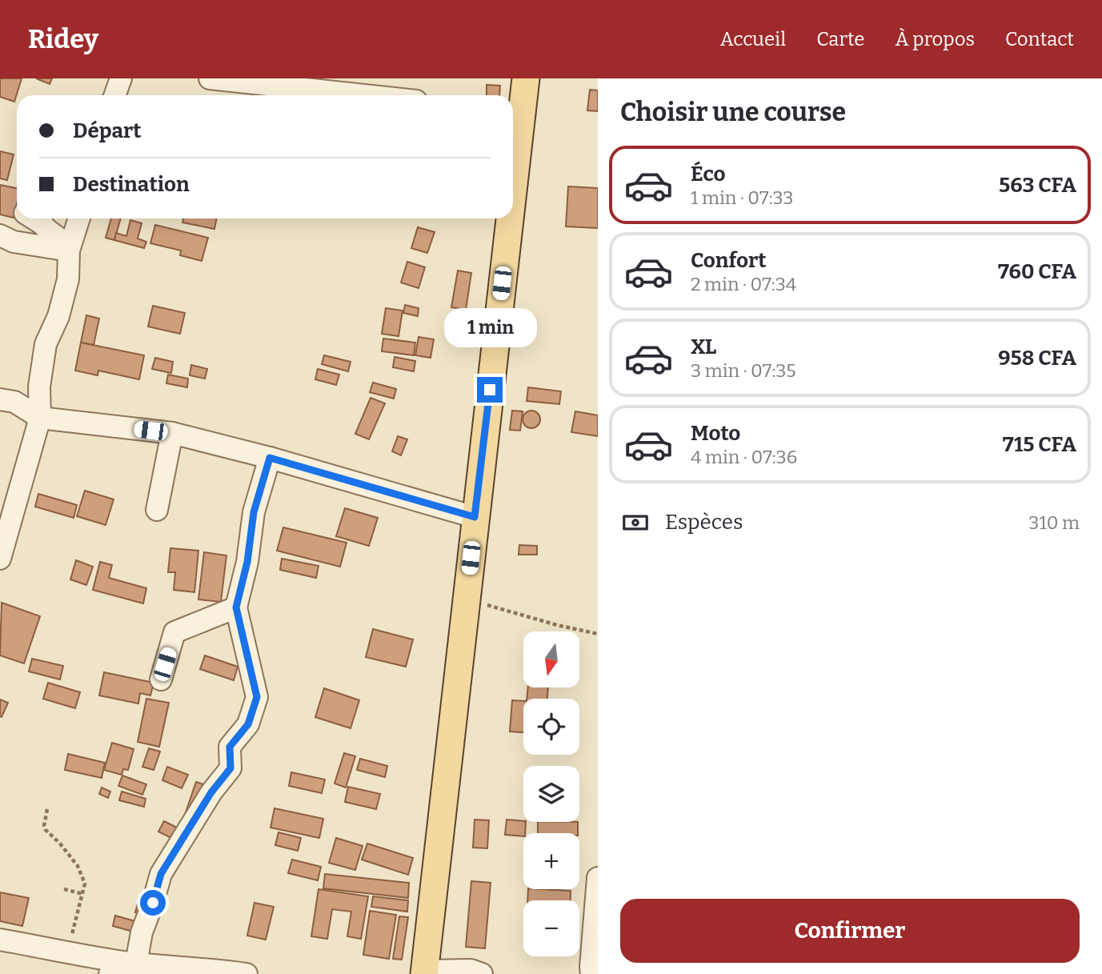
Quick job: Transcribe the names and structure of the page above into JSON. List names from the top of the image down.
{
  "north": "bottom",
  "page": {
    "header": "Ridey",
    "nav": [
      "Accueil",
      "Carte",
      "À propos",
      "Contact"
    ],
    "heading": "Choisir une course",
    "banner": ["Départ", "Destination"],
    "list": [
      {
        "name": "Éco",
        "note": "1 min · 07:33",
        "value": "563 CFA"
      },
      {
        "name": "Confort",
        "note": "2 min · 07:34",
        "value": "760 CFA"
      },
      {
        "name": "XL",
        "note": "3 min · 07:35",
        "value": "958 CFA"
      },
      {
        "name": "Moto",
        "note": "4 min · 07:36",
        "value": "715 CFA"
      }
    ],
    "bubble": "1 min",
    "pay": ["Espèces", "310 m"],
    "map_buttons": ["+", "−"],
    "buttons": "Confirmer"
  }
}
